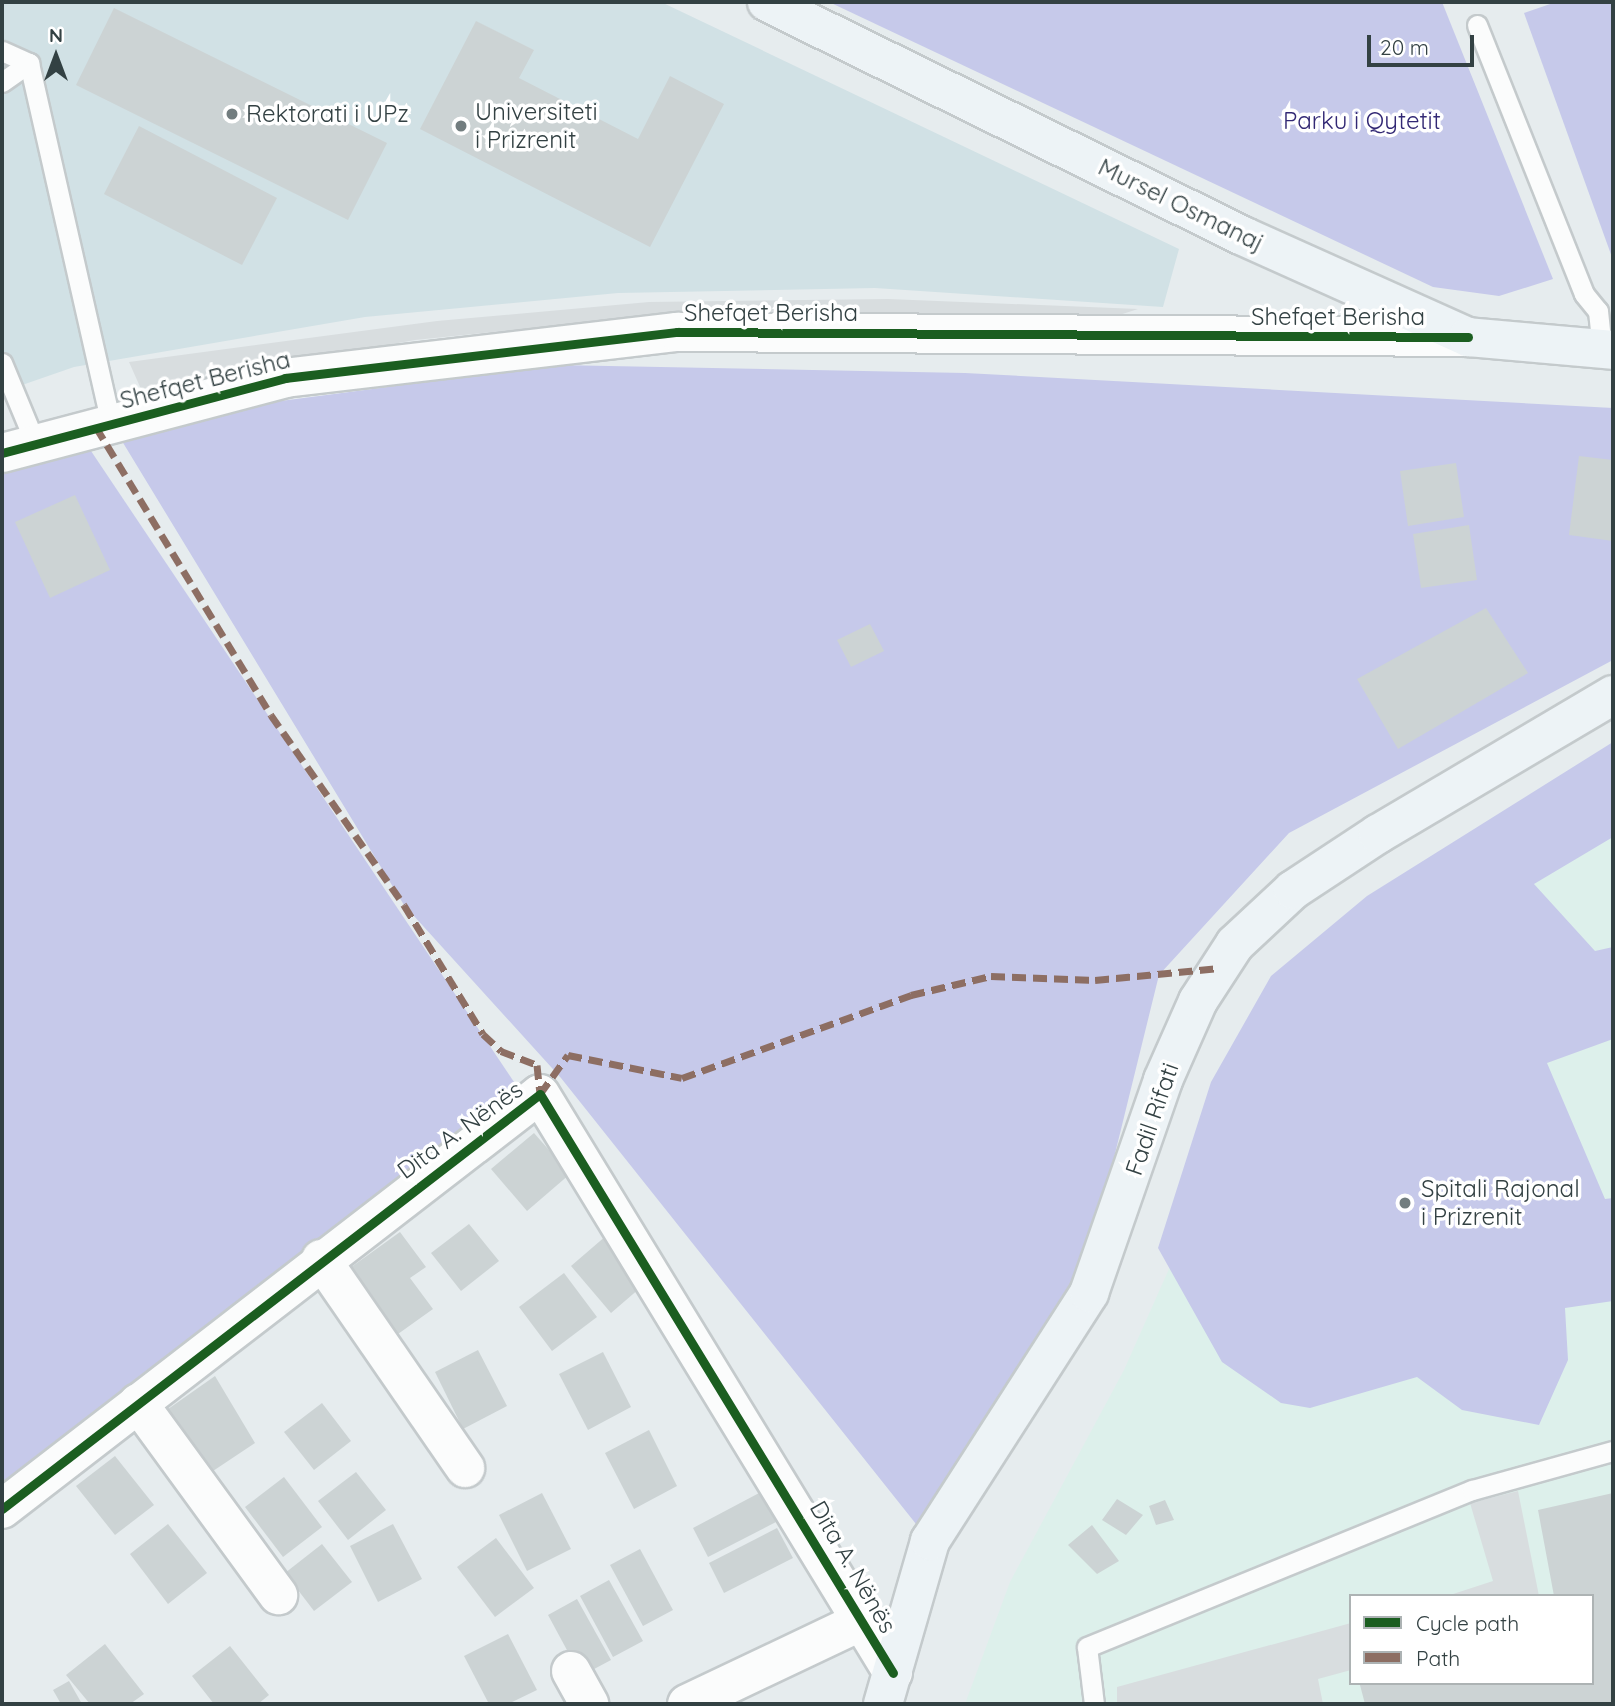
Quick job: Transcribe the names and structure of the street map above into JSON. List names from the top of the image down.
{
  "streets": {
    "street": [
      "Mursel Osmanaj",
      "Shefqet Berisha",
      "Fadil Rifati",
      "Dita A. Nënës"
    ]
  },
  "crossings": [
    ["Mursel Osmanaj", "Shefqet Berisha"],
    ["Fadil Rifati", "Dita A. Nënës"]
  ],
  "parks": ["Parku i Qytetit"],
  "places": ["Rektorati i UPz", "Universiteti i Prizrenit", "Spitali Rajonal i Prizrenit"],
  "legend": ["Cycle path", "Path"],
  "scale_bar": "20 m",
  "north": "top"
}
